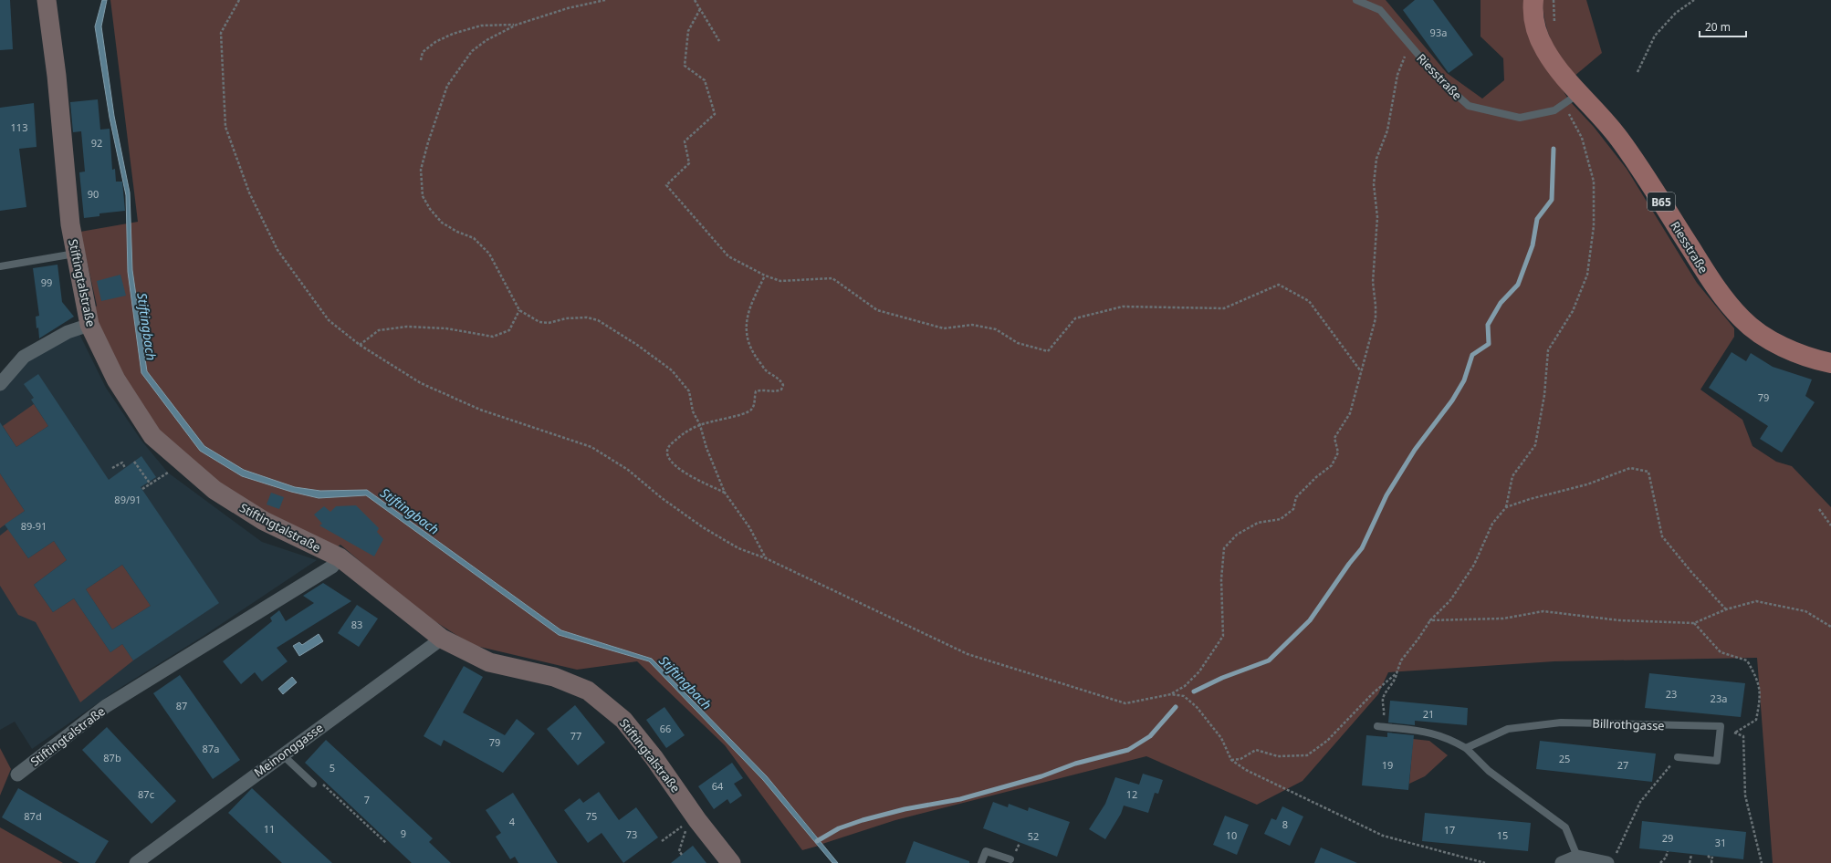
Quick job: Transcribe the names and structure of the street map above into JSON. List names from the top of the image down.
{
  "streets": {
    "main road": ["Riesstraße", "B65"],
    "street": ["Stiftingtalstraße", "Meinonggasse"],
    "lane": ["Billrothgasse"]
  },
  "crossings": [
    ["Stiftingtalstraße", "Meinonggasse"]
  ],
  "water": ["Stiftingbach"],
  "house_numbers": [
    "93a",
    "113",
    "92",
    "90",
    "99",
    "79",
    "89/91",
    "89-91",
    "83",
    "23",
    "23a",
    "87",
    "21",
    "66",
    "77",
    "79",
    "87a",
    "87b",
    "25",
    "19",
    "27",
    "5",
    "64",
    "87c",
    "12",
    "7",
    "87d",
    "75",
    "4",
    "8",
    "11",
    "17",
    "9",
    "73",
    "10",
    "15",
    "52",
    "29",
    "31"
  ],
  "scale_bar": "20 m"
}
